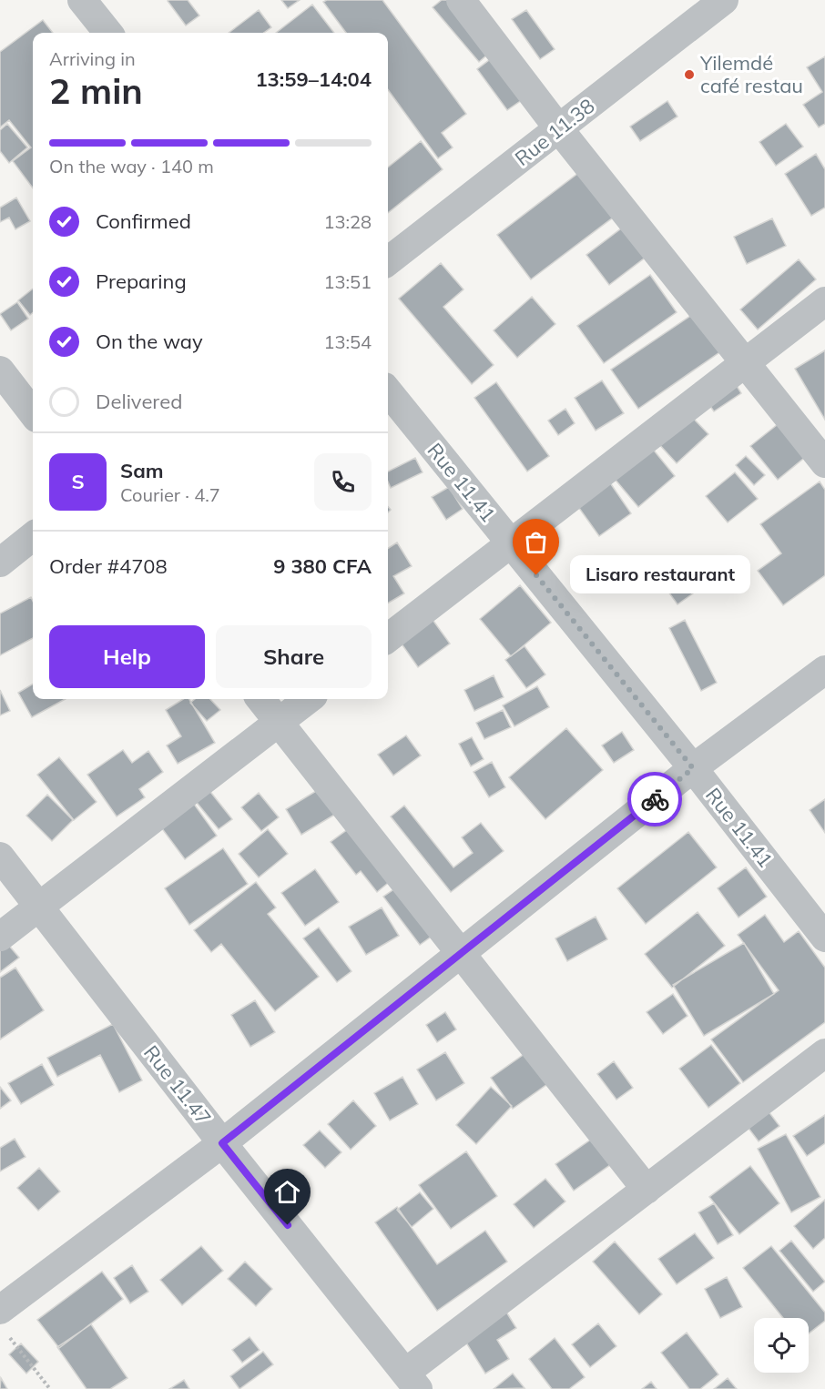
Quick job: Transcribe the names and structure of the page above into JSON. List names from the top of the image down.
{
  "streets": {
    "street": ["Rue 11.38", "Rue 11.41", "Rue 11.47"]
  },
  "places": ["Yilemdé café restau", "Lisaro restaurant"],
  "page": {
    "heading": ["2 min", "Arriving in", "13:59–14:04"],
    "panel": [
      "Sam",
      "Courier · 4.7",
      "Order #4708",
      "9 380 CFA"
    ],
    "bar": "On the way · 140 m",
    "list": [
      ["Confirmed", "13:28"],
      ["Preparing", "13:51"],
      ["On the way", "13:54"],
      "Delivered"
    ],
    "round": "S",
    "bubble": "Lisaro restaurant",
    "buttons": ["Help", "Share"]
  }
}
